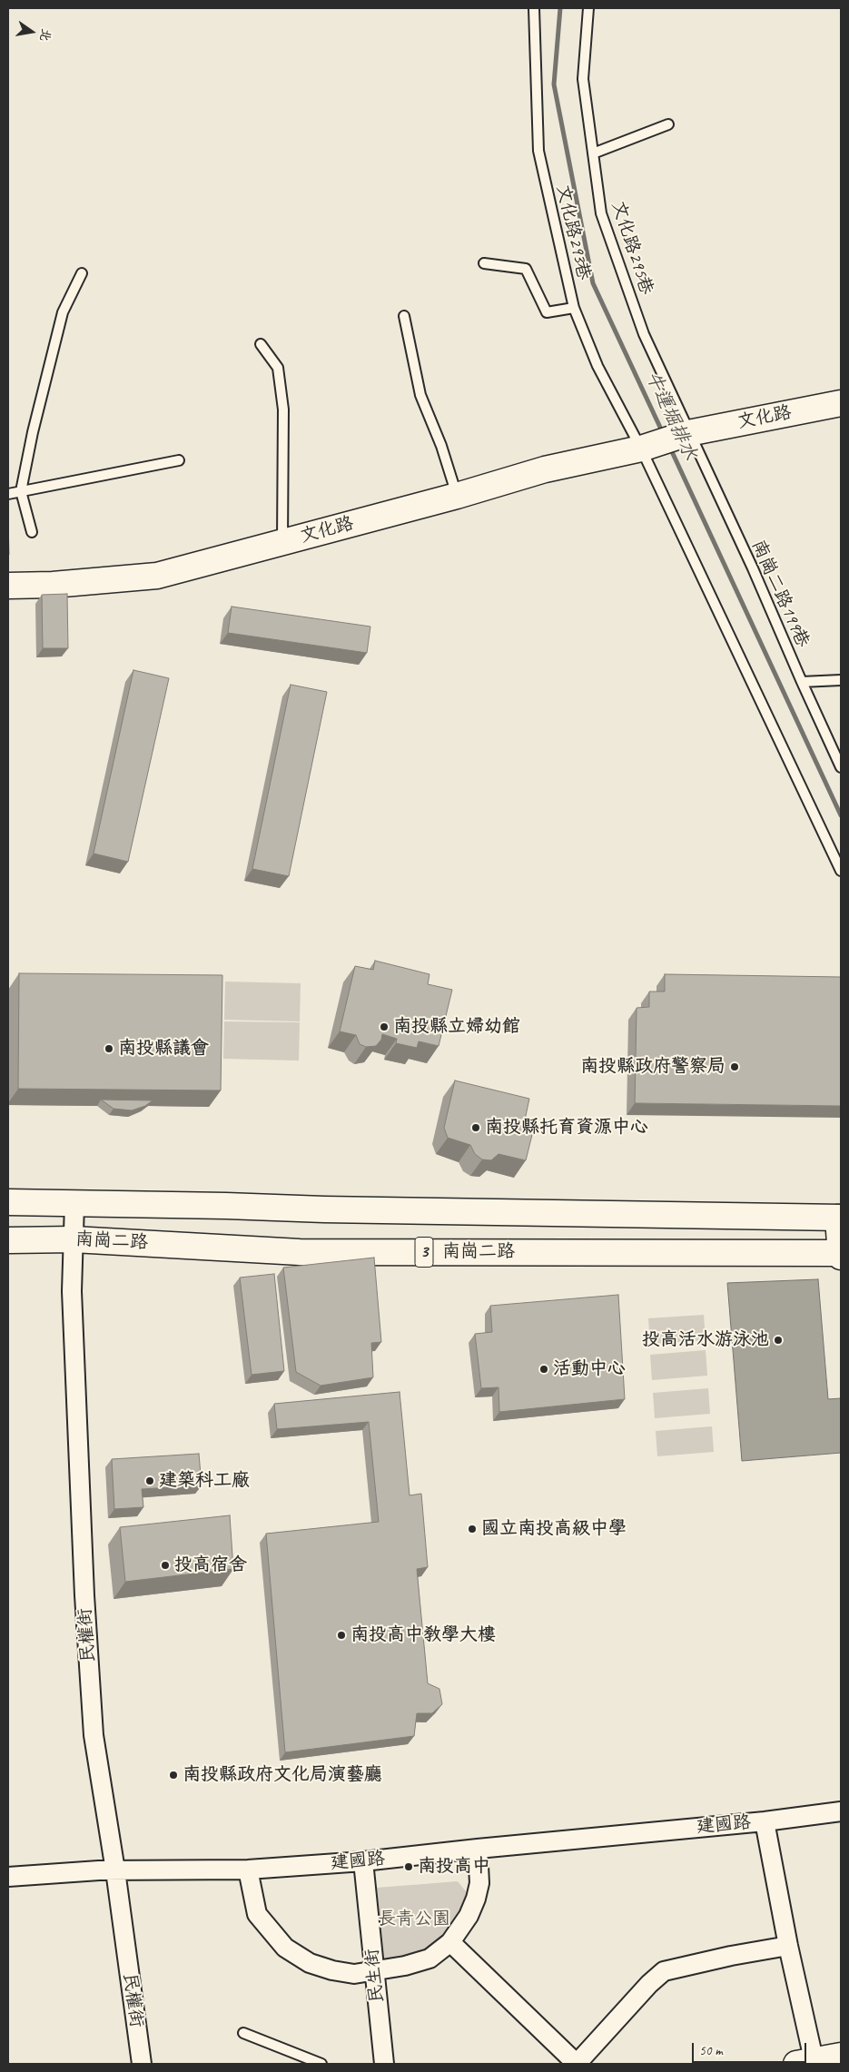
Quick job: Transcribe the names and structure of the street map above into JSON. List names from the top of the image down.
{
  "streets": {
    "main road": ["文化路", "南崗二路", "3"],
    "street": ["民權街", "建國路", "民生街"],
    "lane": ["文化路293巷", "文化路295巷", "南崗二路199巷"]
  },
  "crossings": [
    ["文化路293巷", "文化路"],
    ["文化路295巷", "文化路"],
    ["文化路295巷", "南崗二路199巷"],
    ["文化路", "南崗二路199巷"],
    ["南崗二路", "民權街"],
    ["民權街", "建國路"],
    ["建國路", "民生街"]
  ],
  "water": ["牛運堀排水"],
  "parks": ["長青公園"],
  "places": [
    "南投縣立婦幼館",
    "南投縣議會",
    "南投縣政府警察局",
    "南投縣托育資源中心",
    "投高活水游泳池",
    "活動中心",
    "建築科工廠",
    "國立南投高級中學",
    "投高宿舍",
    "南投高中教學大樓",
    "南投縣政府文化局演藝廳",
    "南投高中"
  ],
  "scale_bar": "50 m",
  "north": "right"
}
